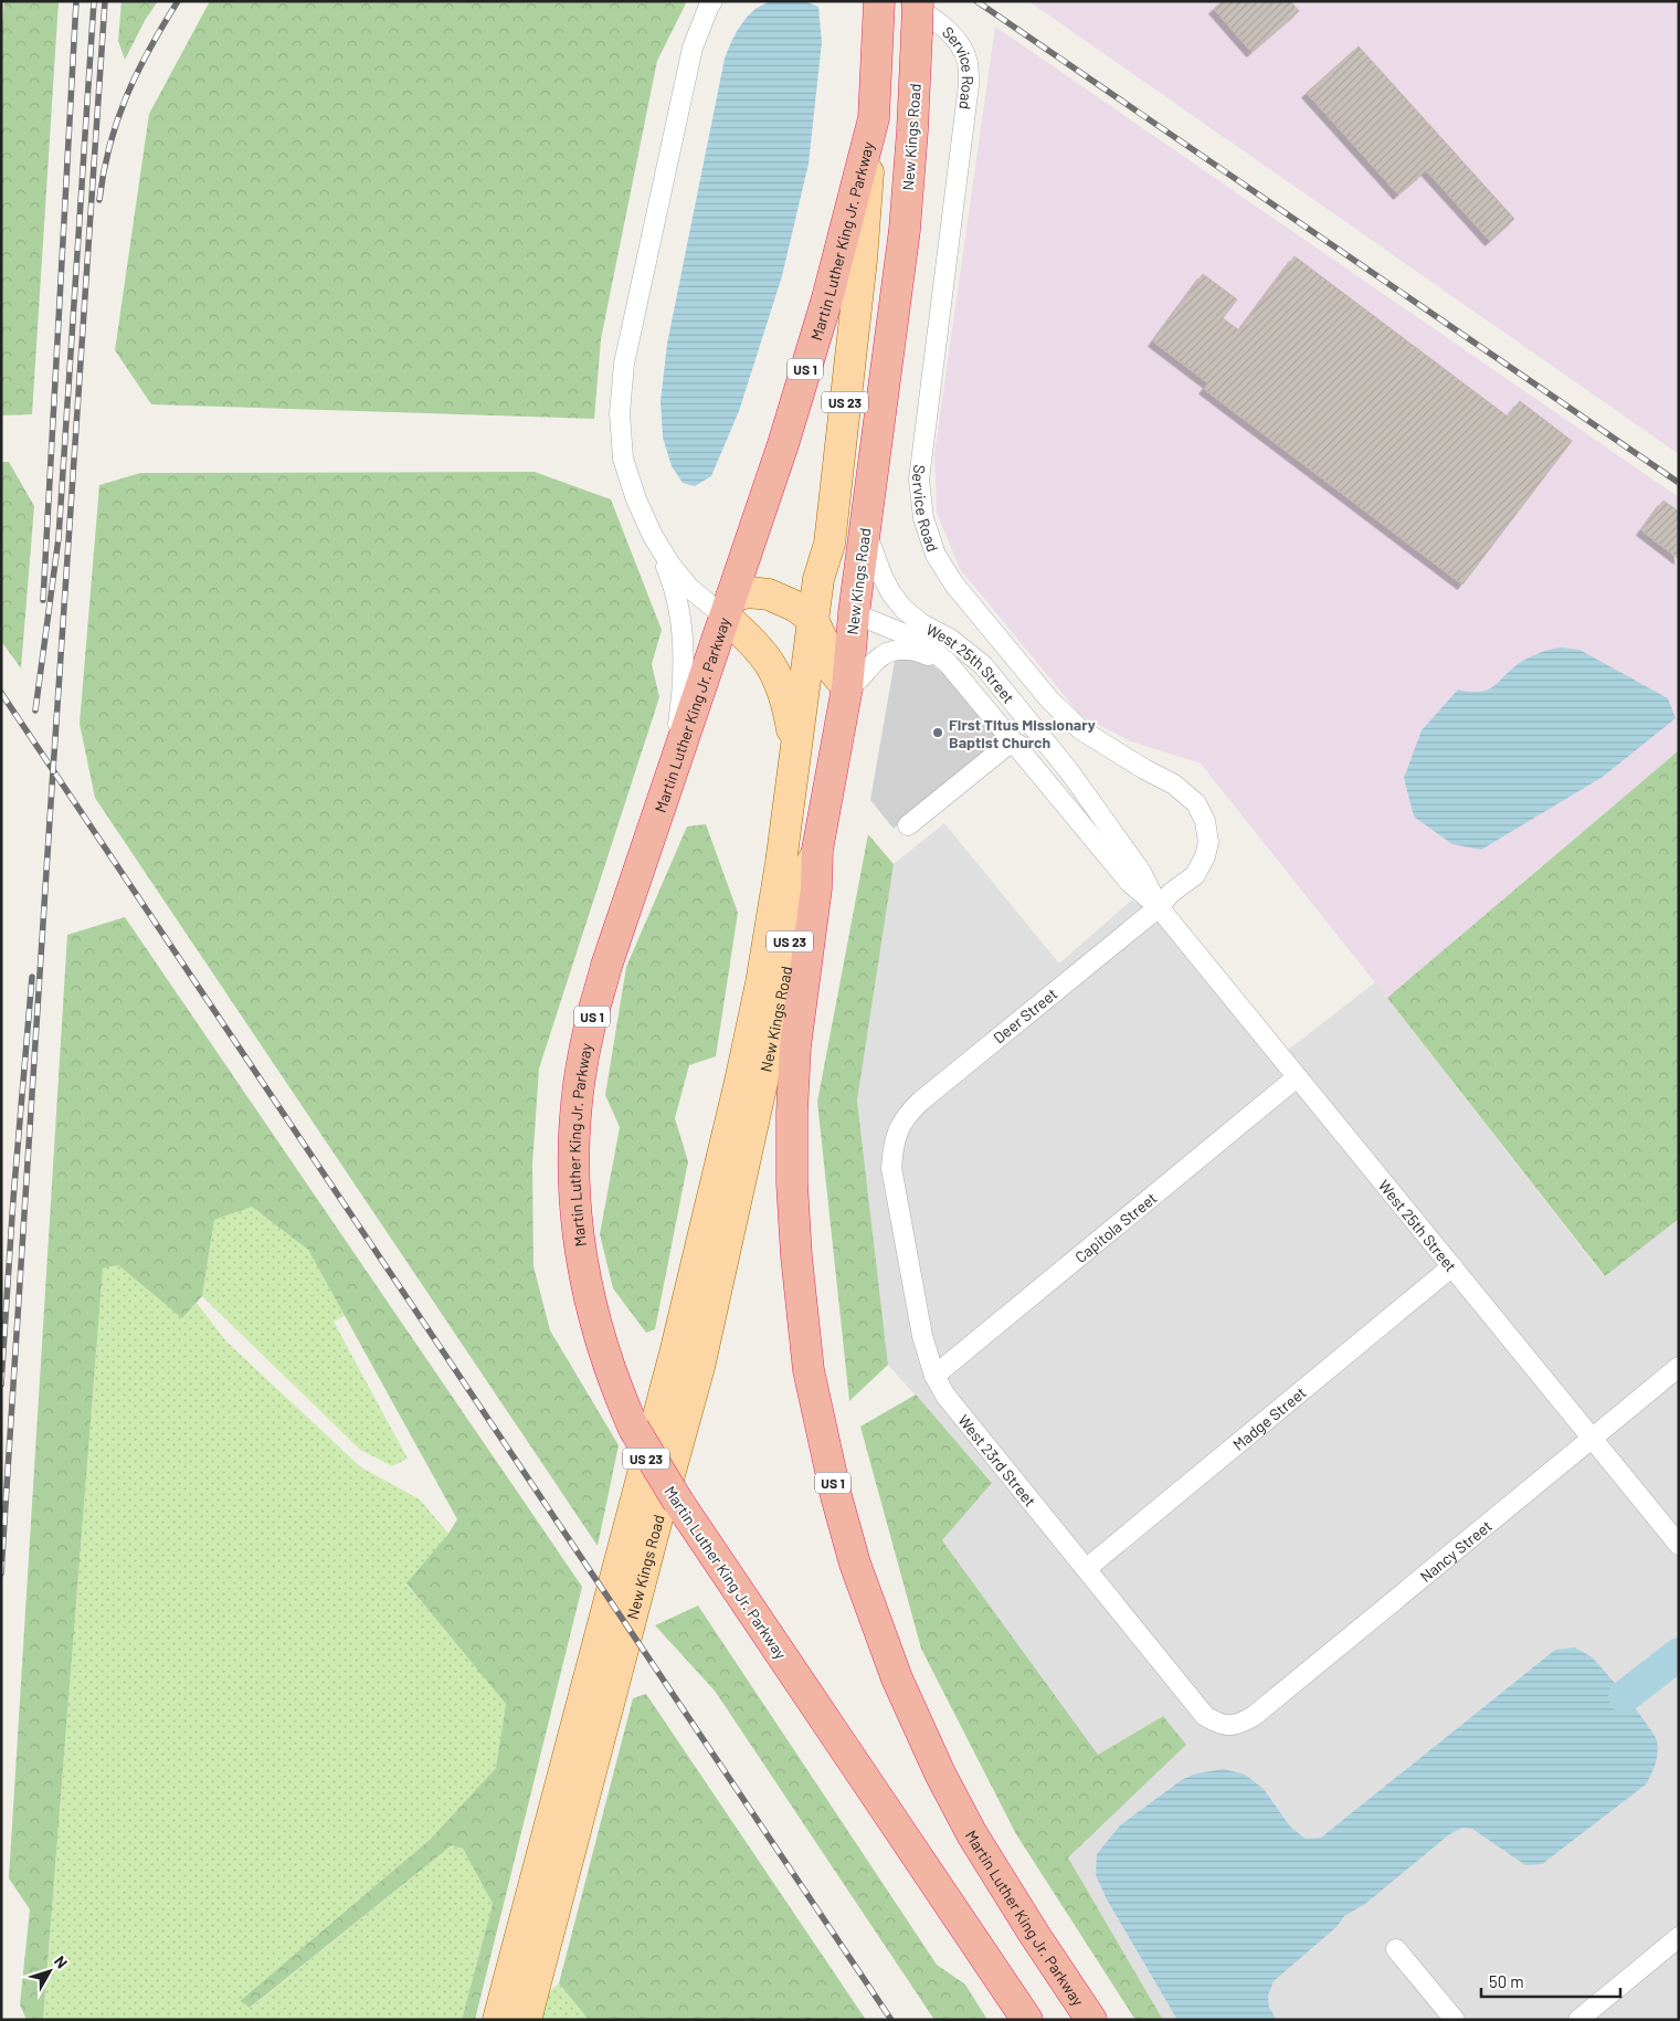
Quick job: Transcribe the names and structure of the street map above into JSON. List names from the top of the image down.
{
  "streets": {
    "highway": ["New Kings Road", "Martin Luther King Jr. Parkway", "US 1"],
    "main road": ["US 23"],
    "street": [
      "Service Road",
      "West 25th Street",
      "Deer Street",
      "Capitola Street",
      "Madge Street",
      "West 23rd Street",
      "Nancy Street"
    ]
  },
  "crossings": [
    ["Service Road", "New Kings Road"],
    ["Service Road", "West 25th Street"],
    ["Service Road", "Deer Street"],
    ["New Kings Road", "Martin Luther King Jr. Parkway"],
    ["New Kings Road", "West 25th Street"],
    ["West 25th Street", "Deer Street"],
    ["West 25th Street", "Capitola Street"],
    ["West 25th Street", "Madge Street"],
    ["West 25th Street", "Nancy Street"],
    ["Deer Street", "West 23rd Street"],
    ["Capitola Street", "West 23rd Street"],
    ["Madge Street", "West 23rd Street"],
    ["West 23rd Street", "Nancy Street"]
  ],
  "places": ["First Titus Missionary Baptist Church"],
  "scale_bar": "50 m",
  "north": "top right"
}
